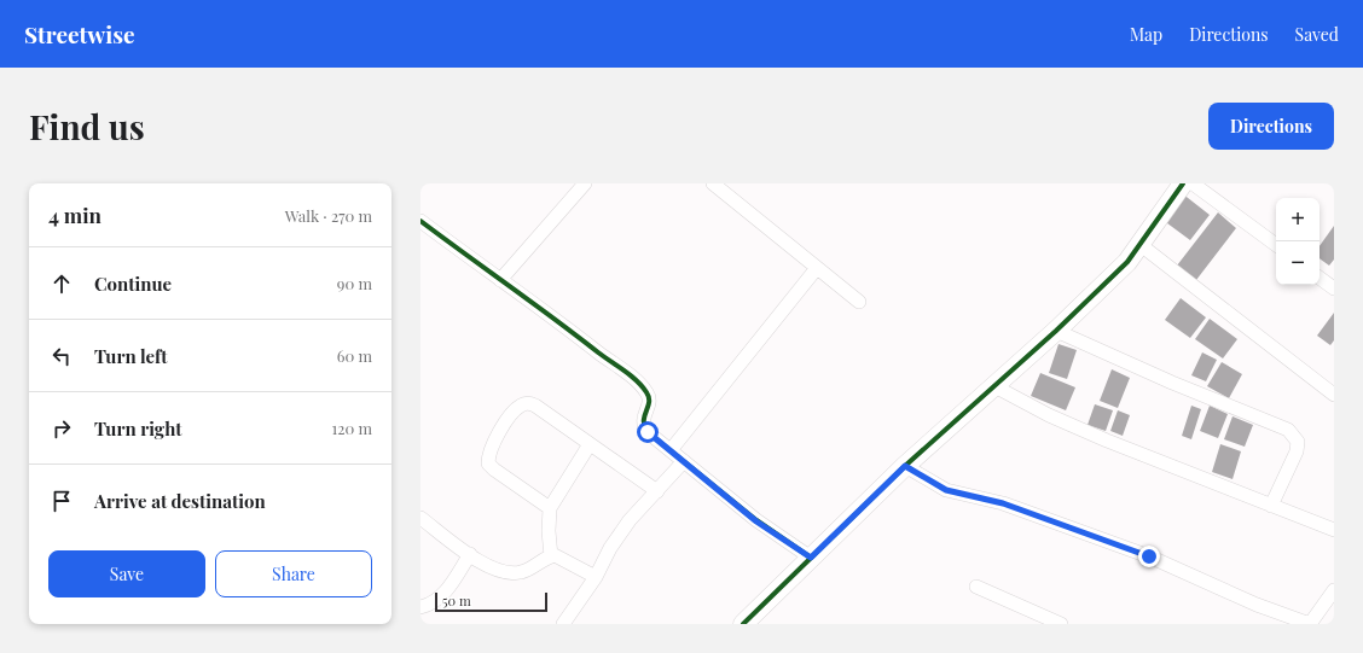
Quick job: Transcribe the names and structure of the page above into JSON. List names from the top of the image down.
{
  "scale_bar": "50 m",
  "page": {
    "header": "Streetwise",
    "nav": ["Map", "Directions", "Saved"],
    "buttons": [
      "Directions",
      ["Save", "Share"]
    ],
    "title": "Find us",
    "heading": ["4 min", "Walk · 270 m"],
    "map_buttons": ["+", "−"],
    "list": [
      ["Continue", "90 m"],
      ["Turn left", "60 m"],
      ["Turn right", "120 m"],
      "Arrive at destination"
    ],
    "scale": "50 m"
  }
}
